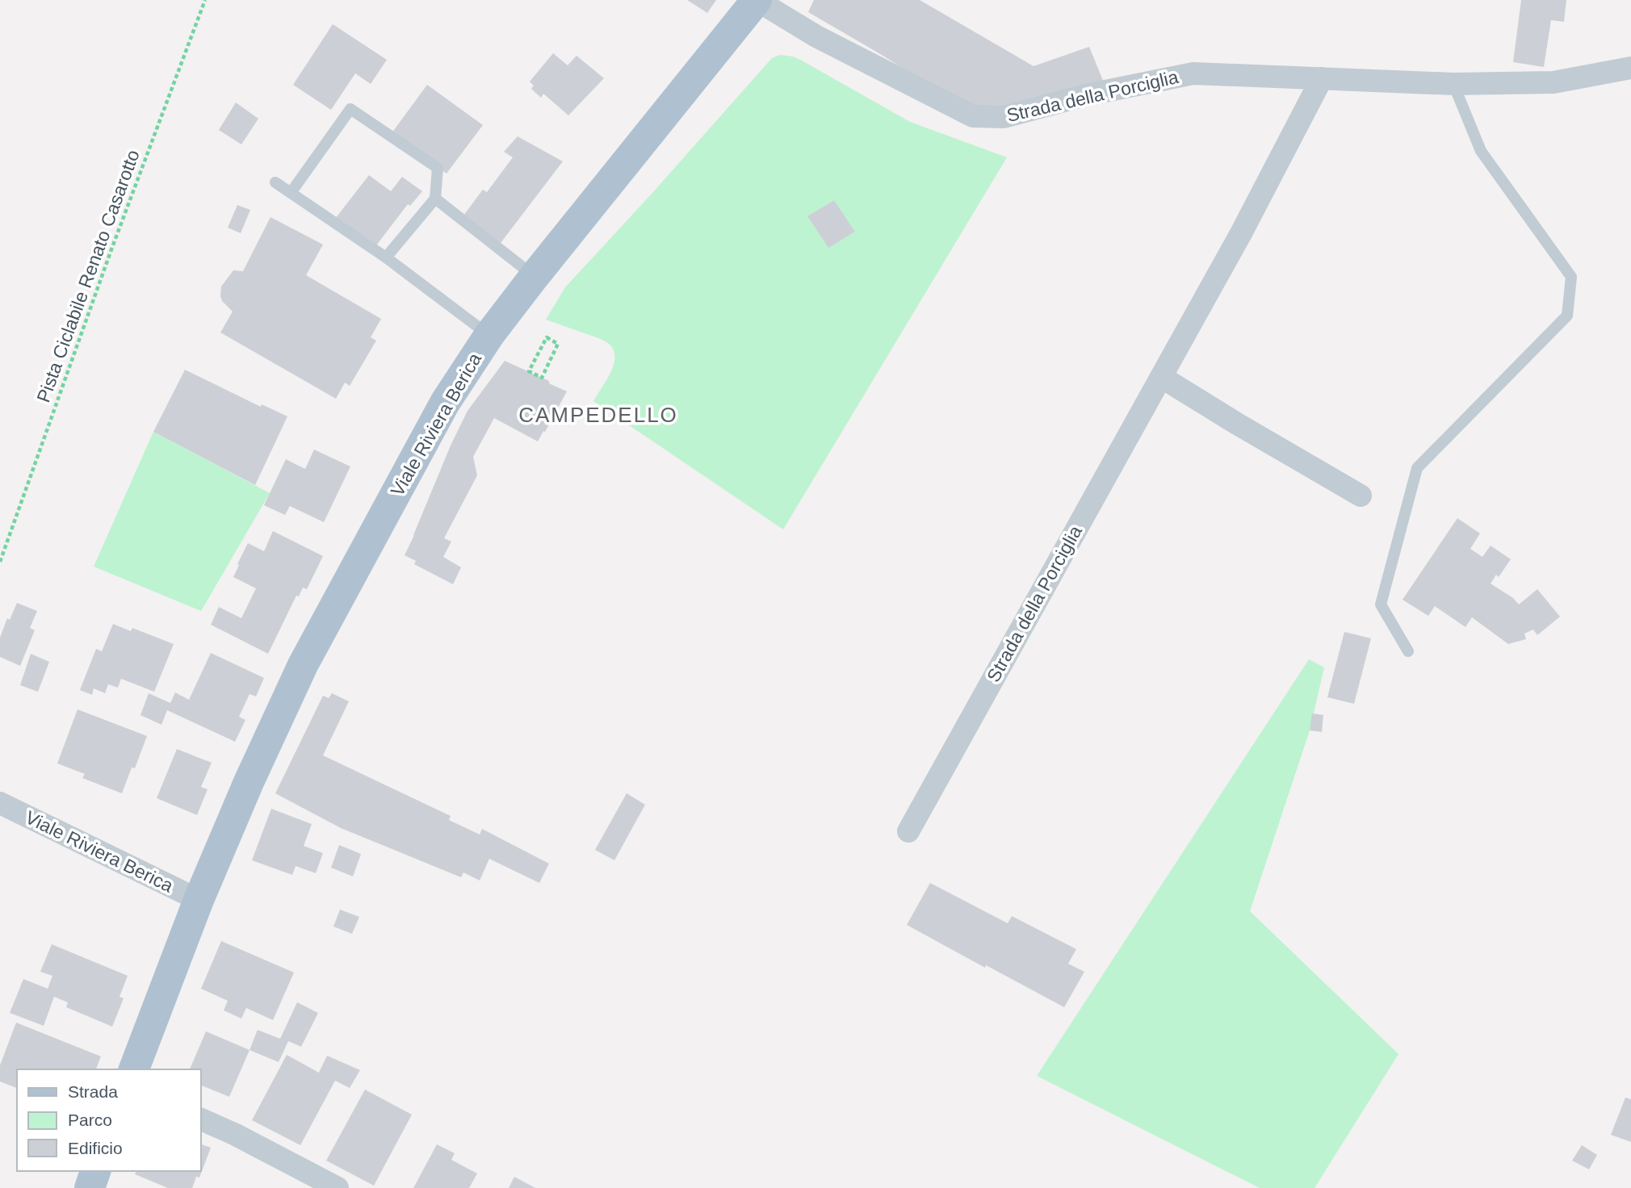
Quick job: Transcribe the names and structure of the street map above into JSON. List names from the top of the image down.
{
  "streets": {
    "main road": ["Viale Riviera Berica"],
    "street": ["Strada della Porciglia"],
    "path": ["Pista Ciclabile Renato Casarotto"]
  },
  "crossings": [
    ["Strada della Porciglia", "Viale Riviera Berica"]
  ],
  "districts": ["CAMPEDELLO"],
  "legend": ["Strada", "Parco", "Edificio"]
}
